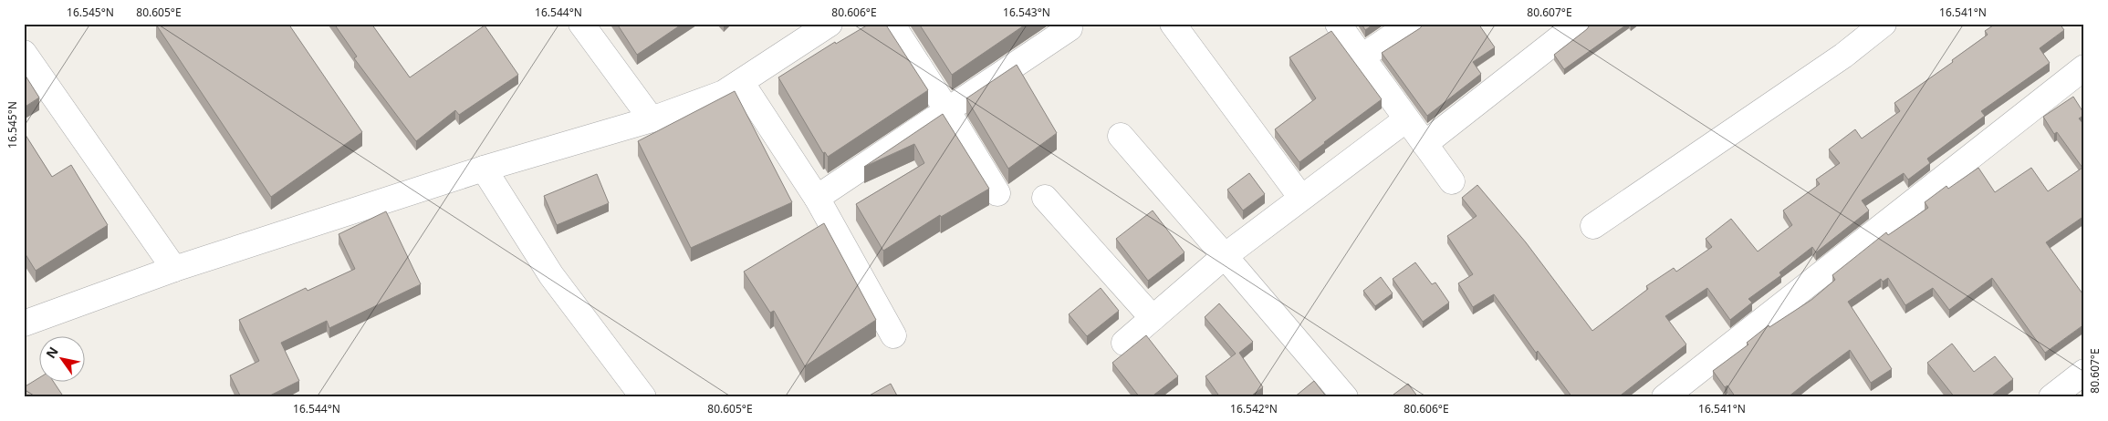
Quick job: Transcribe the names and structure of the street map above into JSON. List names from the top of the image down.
{
  "north": "top left",
  "coordinates": [
    "16.545°N",
    "80.605°E",
    "16.544°N",
    "80.606°E",
    "16.543°N",
    "80.607°E",
    "16.541°N",
    "16.542°N"
  ]
}
